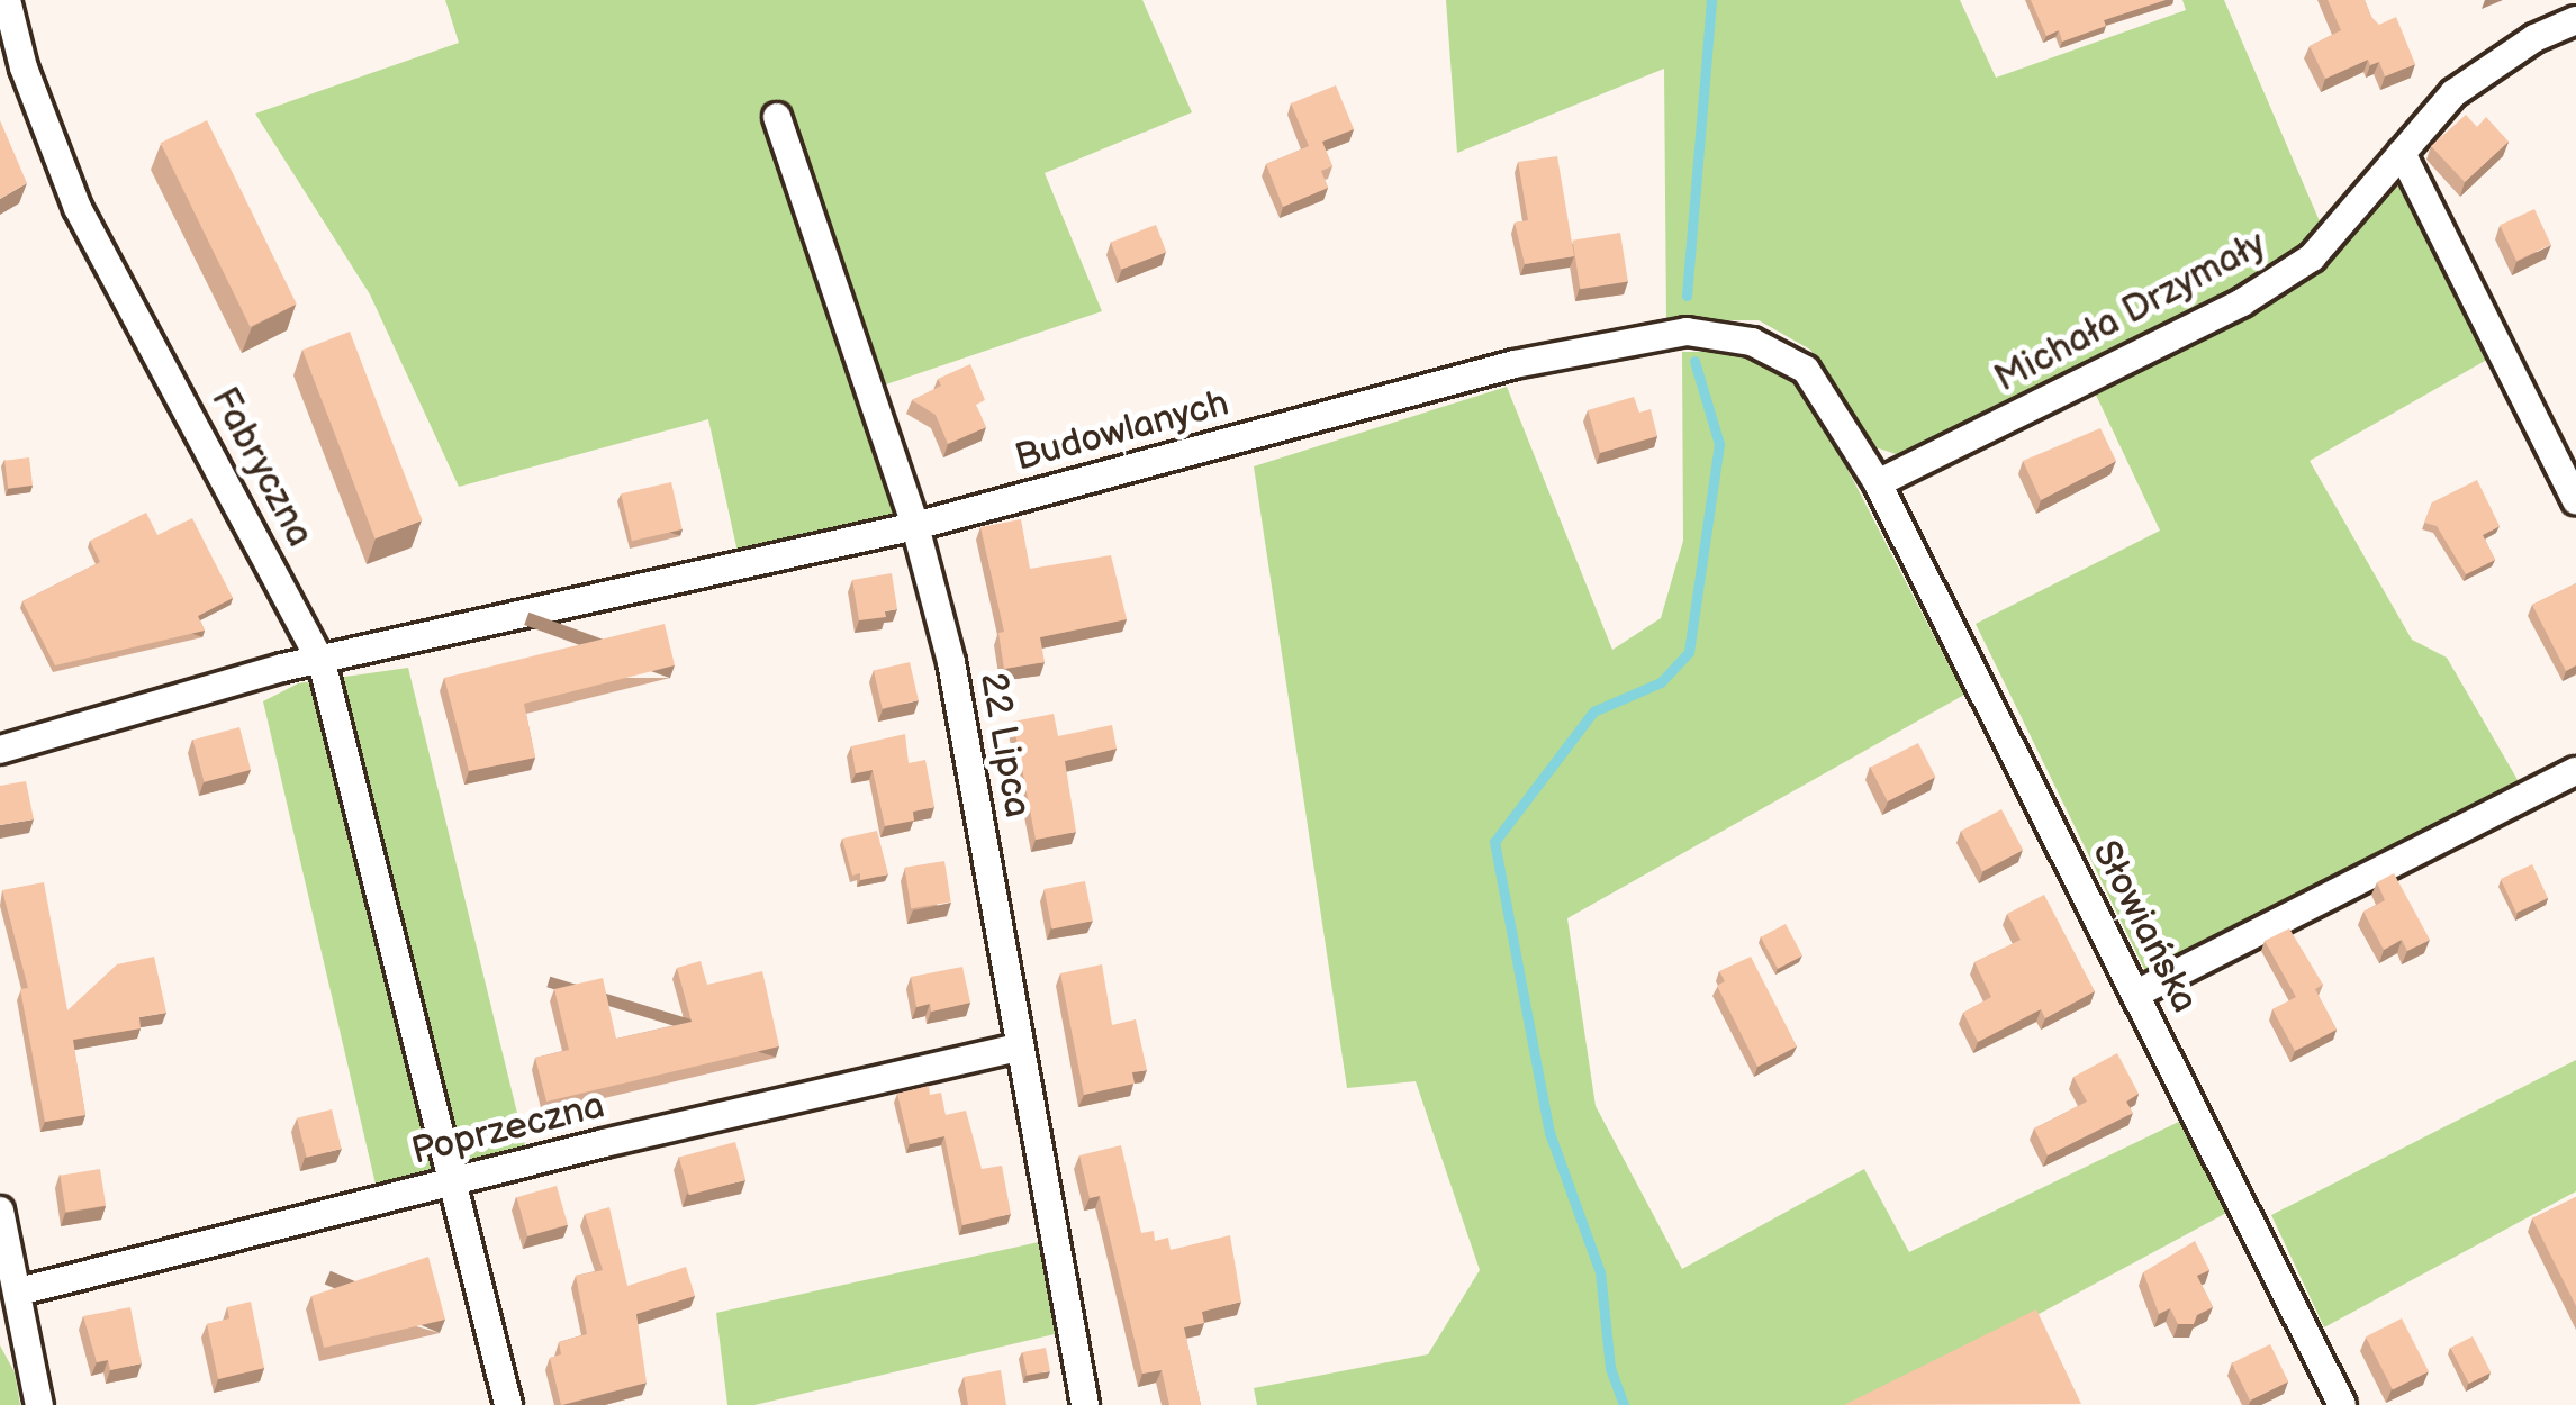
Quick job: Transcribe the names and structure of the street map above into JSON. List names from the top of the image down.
{
  "streets": {
    "street": [
      "Michała Drzymały",
      "Budowlanych",
      "Fabryczna",
      "22 Lipca",
      "Słowiańska",
      "Poprzeczna"
    ]
  },
  "crossings": [
    ["Michała Drzymały", "Budowlanych"],
    ["Michała Drzymały", "Słowiańska"],
    ["Budowlanych", "Fabryczna"],
    ["Budowlanych", "22 Lipca"],
    ["Budowlanych", "Słowiańska"],
    ["Fabryczna", "Poprzeczna"],
    ["22 Lipca", "Poprzeczna"]
  ]
}
